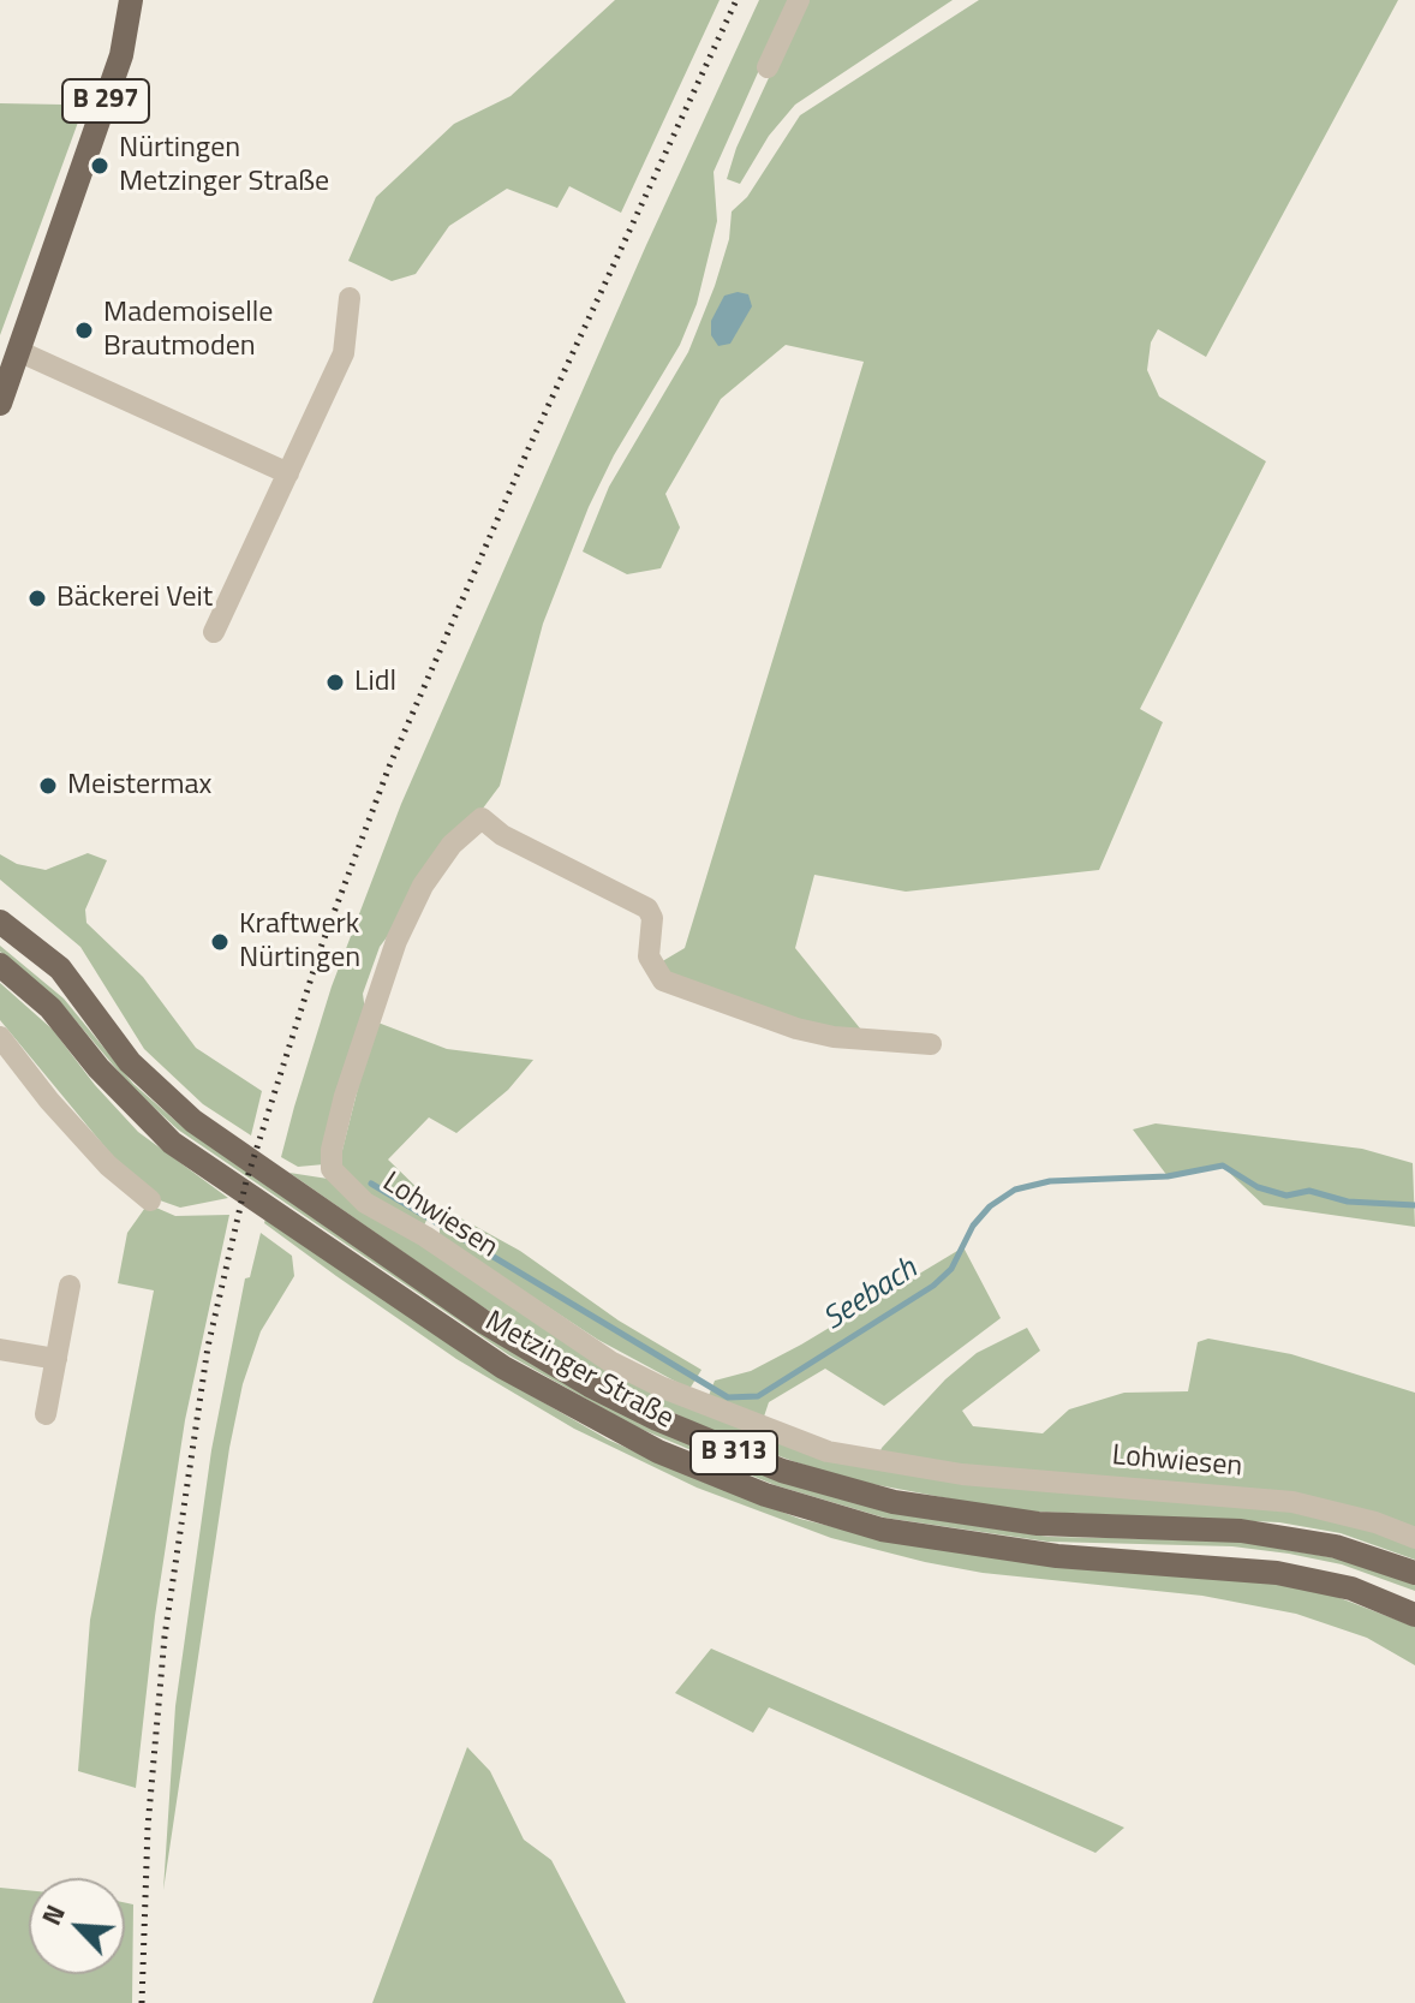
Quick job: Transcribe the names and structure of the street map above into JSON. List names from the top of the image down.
{
  "streets": {
    "main road": ["B 297", "Metzinger Straße", "B 313"],
    "street": ["Lohwiesen"]
  },
  "water": ["Seebach"],
  "places": [
    "Nürtingen Metzinger Straße",
    "Mademoiselle Brautmoden",
    "Bäckerei Veit",
    "Lidl",
    "Meistermax",
    "Kraftwerk Nürtingen"
  ],
  "north": "top left"
}
